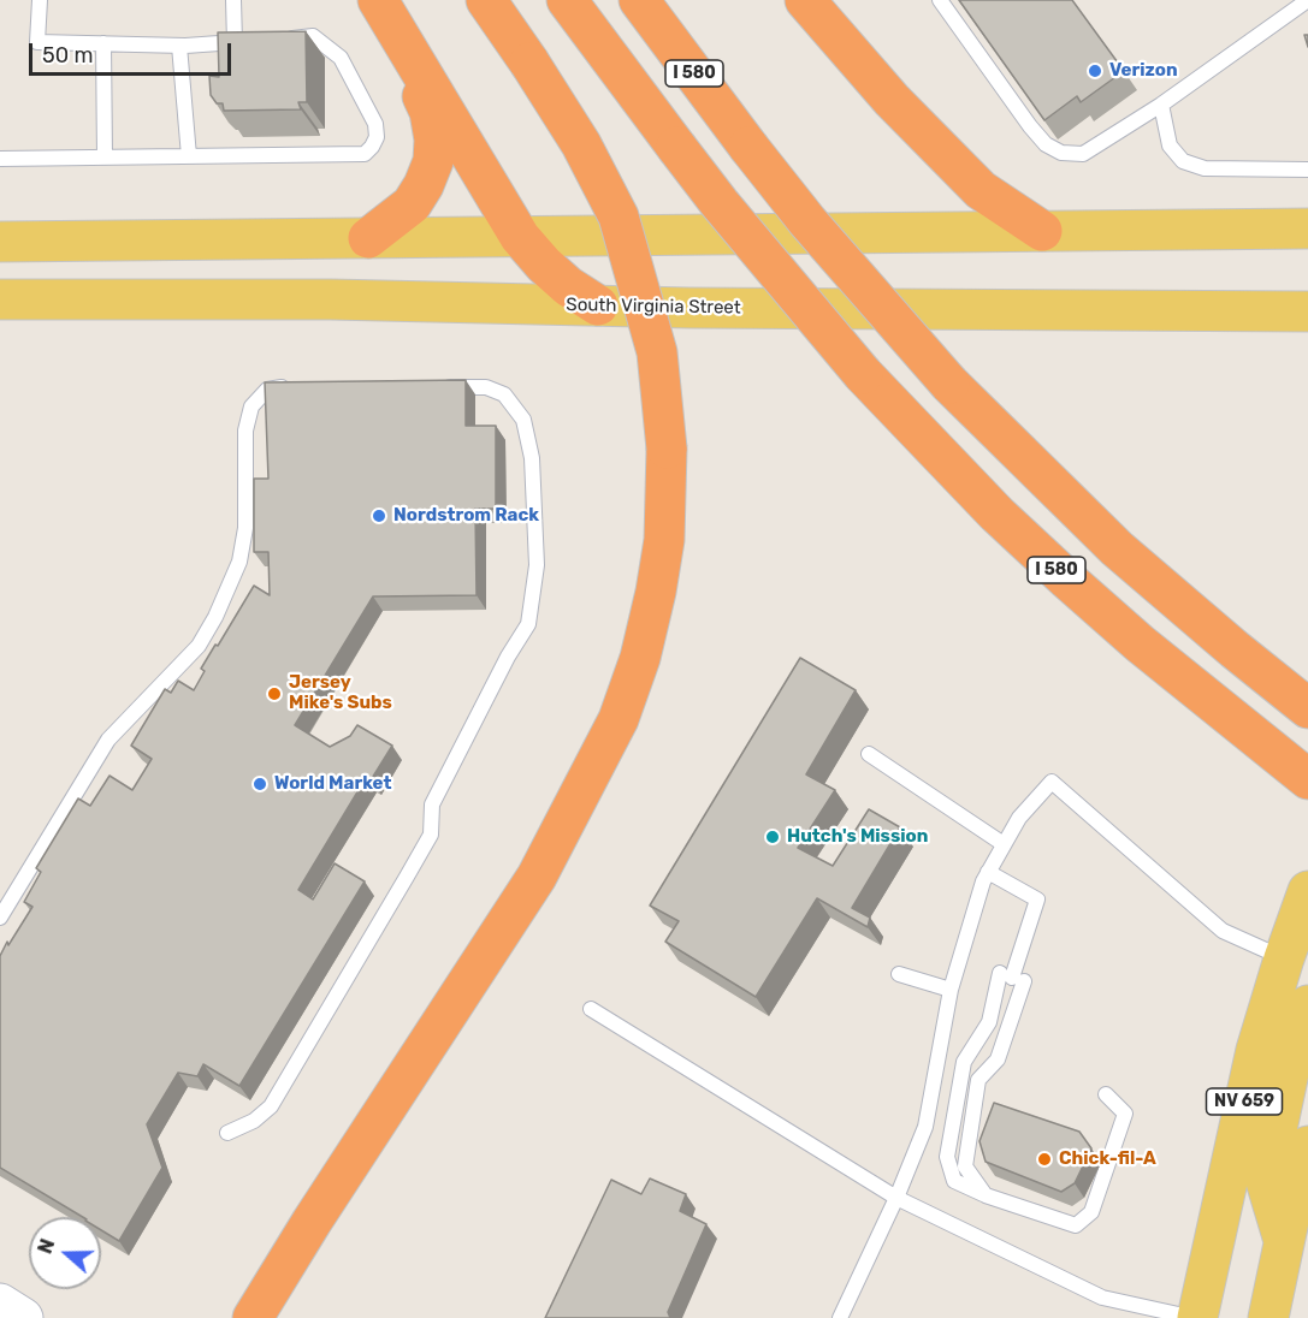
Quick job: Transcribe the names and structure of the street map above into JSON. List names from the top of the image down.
{
  "streets": {
    "highway": ["I 580"],
    "main road": ["South Virginia Street", "NV 659"]
  },
  "places": [
    "Verizon",
    "Nordstrom Rack",
    "Jersey Mike's Subs",
    "World Market",
    "Hutch's Mission",
    "Chick-fil-A"
  ],
  "scale_bar": "50 m",
  "north": "left"
}
